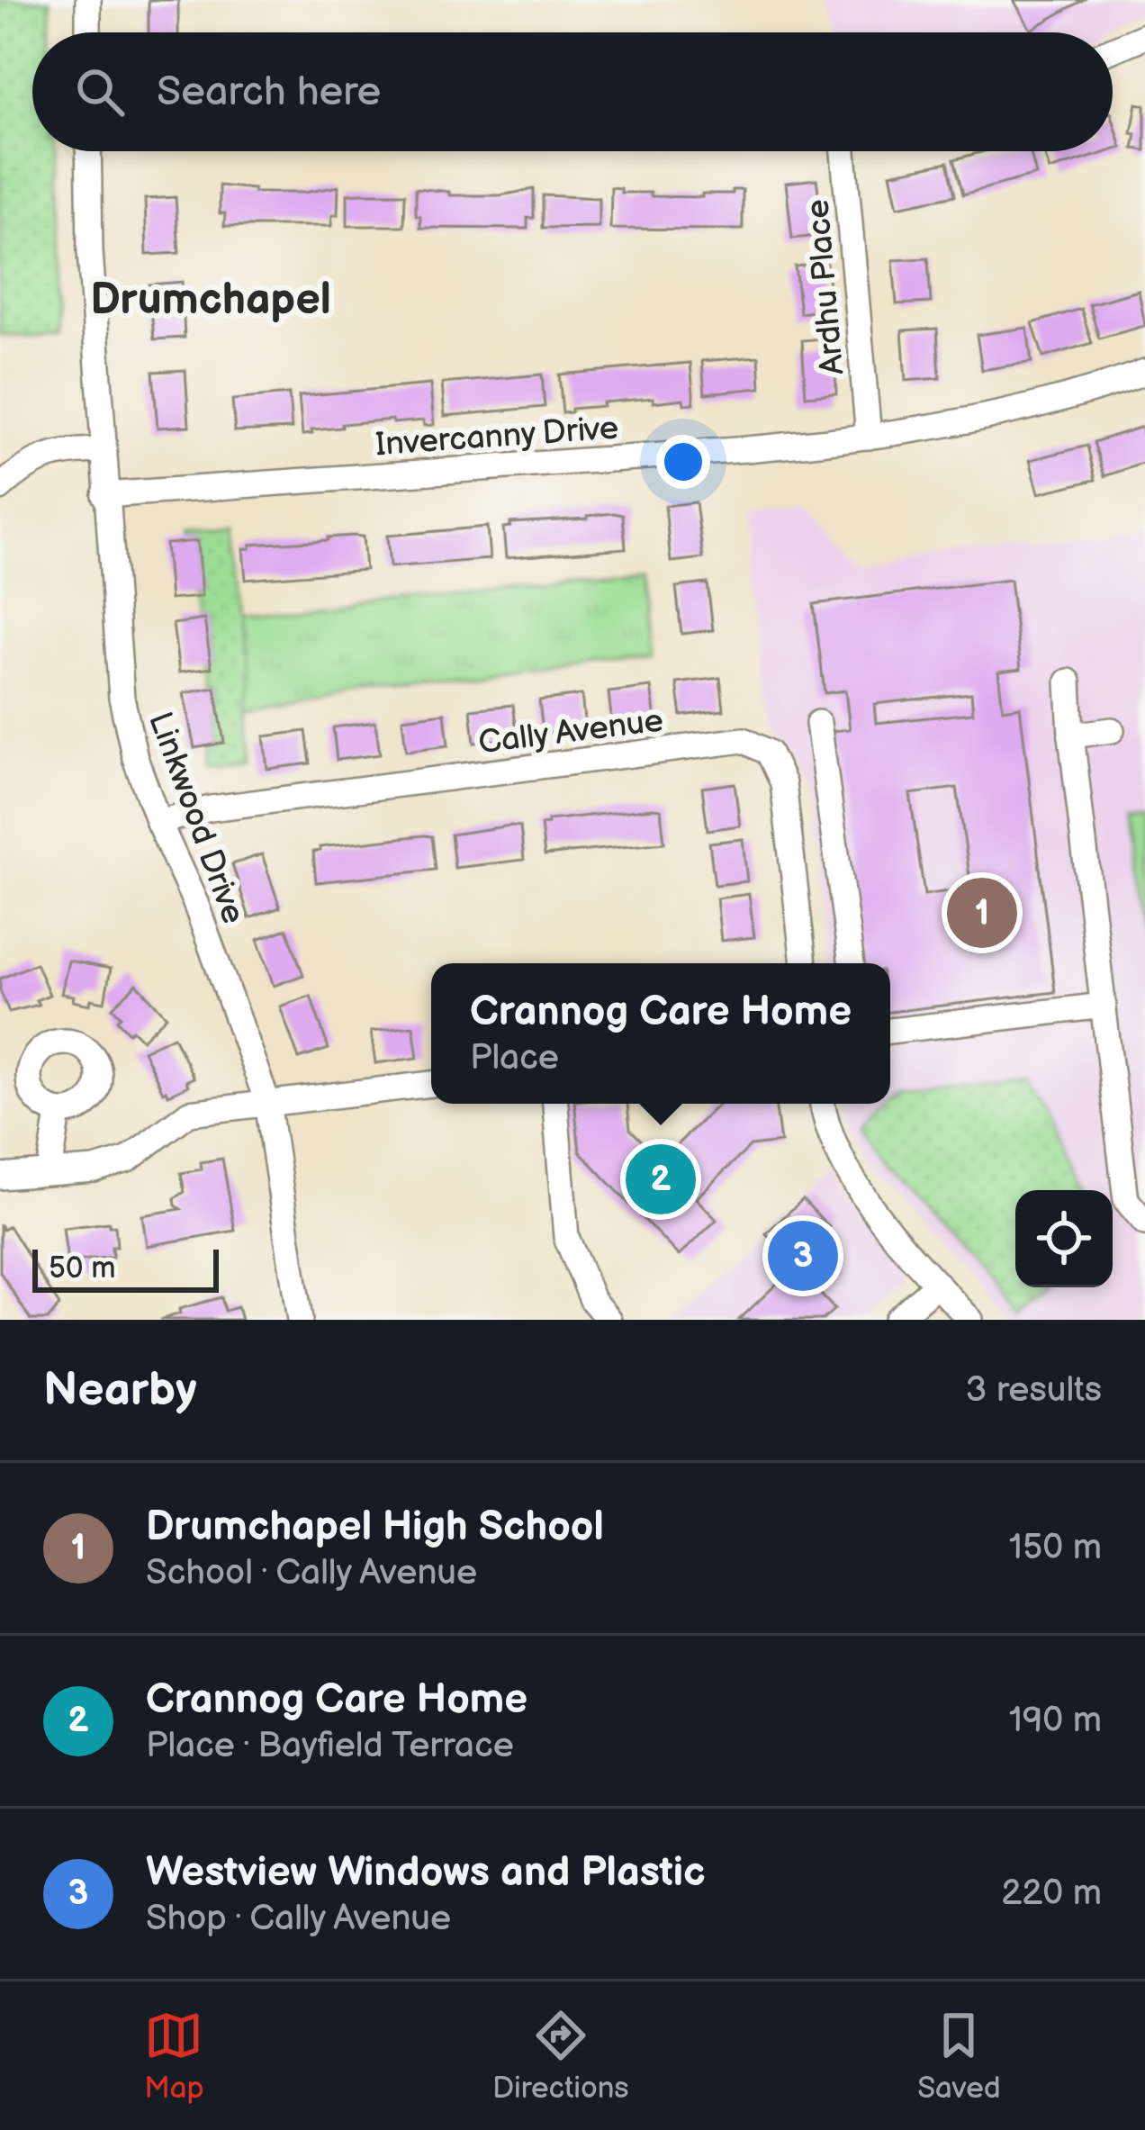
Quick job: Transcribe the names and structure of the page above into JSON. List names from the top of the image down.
{
  "streets": {
    "street": [
      "Ardhu Place",
      "Invercanny Drive",
      "Cally Avenue",
      "Linkwood Drive"
    ]
  },
  "crossings": [
    ["Ardhu Place", "Invercanny Drive"],
    ["Invercanny Drive", "Linkwood Drive"],
    ["Cally Avenue", "Linkwood Drive"]
  ],
  "districts": ["Drumchapel"],
  "scale_bar": "50 m",
  "page": {
    "search": "Search here",
    "pins": ["1", "2", "3"],
    "popup": ["Crannog Care Home", "Place"],
    "scale": "50 m",
    "heading": ["Nearby", "3 results"],
    "list": [
      {
        "mark": "1",
        "name": "Drumchapel High School",
        "note": "School · Cally Avenue",
        "value": "150 m"
      },
      {
        "mark": "2",
        "name": "Crannog Care Home",
        "note": "Place · Bayfield Terrace",
        "value": "190 m"
      },
      {
        "mark": "3",
        "name": "Westview Windows and Plastic",
        "note": "Shop · Cally Avenue",
        "value": "220 m"
      }
    ],
    "nav": ["Map", "Directions", "Saved"]
  }
}
